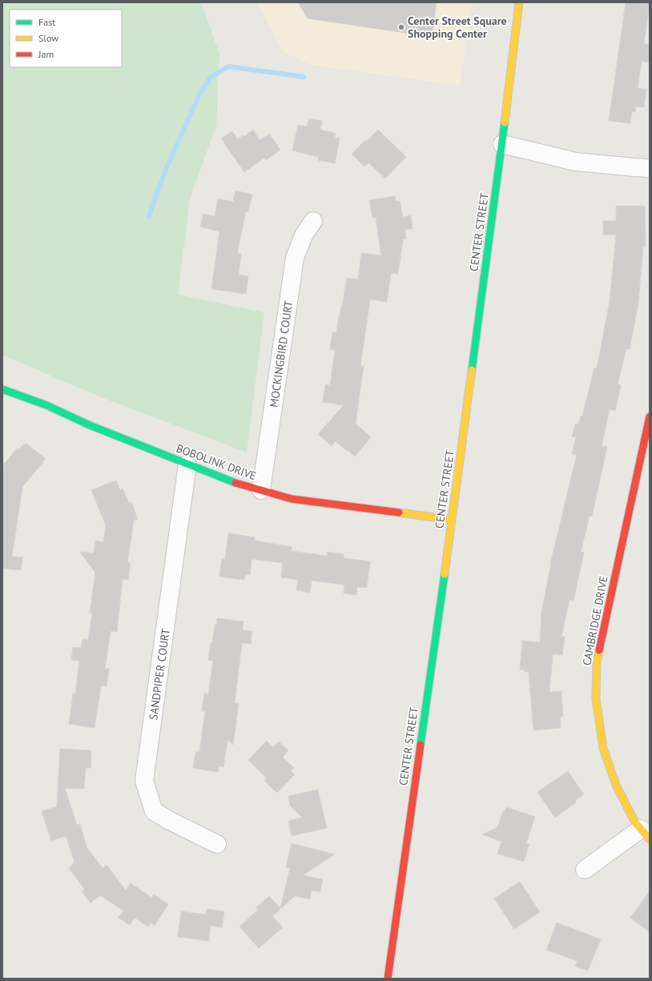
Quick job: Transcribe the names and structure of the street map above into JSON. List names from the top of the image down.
{
  "streets": {
    "street": [
      "CENTER STREET",
      "MOCKINGBIRD COURT",
      "BOBOLINK DRIVE",
      "CAMBRIDGE DRIVE",
      "SANDPIPER COURT"
    ]
  },
  "crossings": [
    ["CENTER STREET", "BOBOLINK DRIVE"],
    ["MOCKINGBIRD COURT", "BOBOLINK DRIVE"],
    ["BOBOLINK DRIVE", "SANDPIPER COURT"]
  ],
  "places": ["Center Street Square Shopping Center"],
  "legend": ["Fast", "Slow", "Jam"]
}
